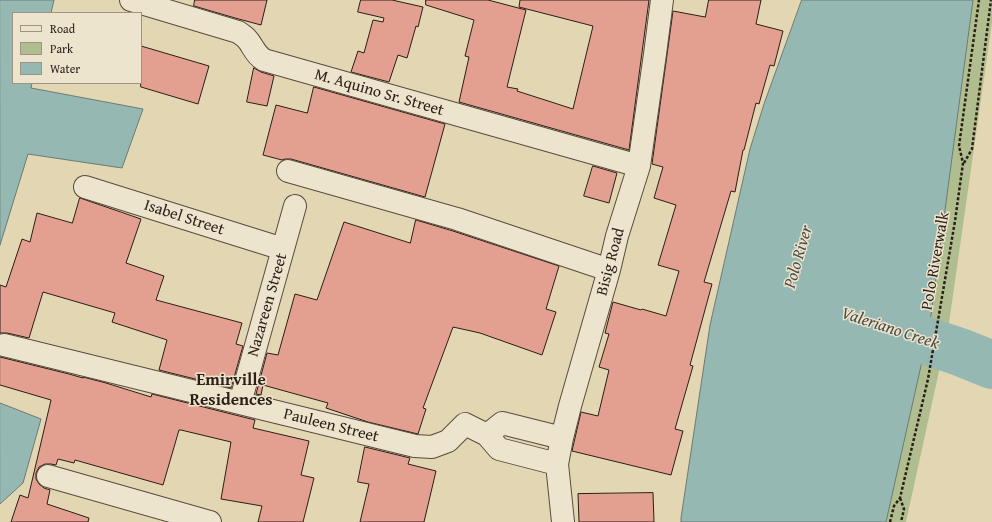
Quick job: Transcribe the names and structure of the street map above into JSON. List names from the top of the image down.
{
  "streets": {
    "street": [
      "M. Aquino Sr. Street",
      "Isabel Street",
      "Bisig Road",
      "Nazareen Street",
      "Pauleen Street"
    ],
    "path": ["Polo Riverwalk"]
  },
  "crossings": [
    ["M. Aquino Sr. Street", "Bisig Road"],
    ["Isabel Street", "Nazareen Street"],
    ["Bisig Road", "Pauleen Street"],
    ["Nazareen Street", "Pauleen Street"]
  ],
  "districts": ["Emirville Residences"],
  "water": ["Polo River", "Valeriano Creek"],
  "legend": ["Road", "Park", "Water"]
}
